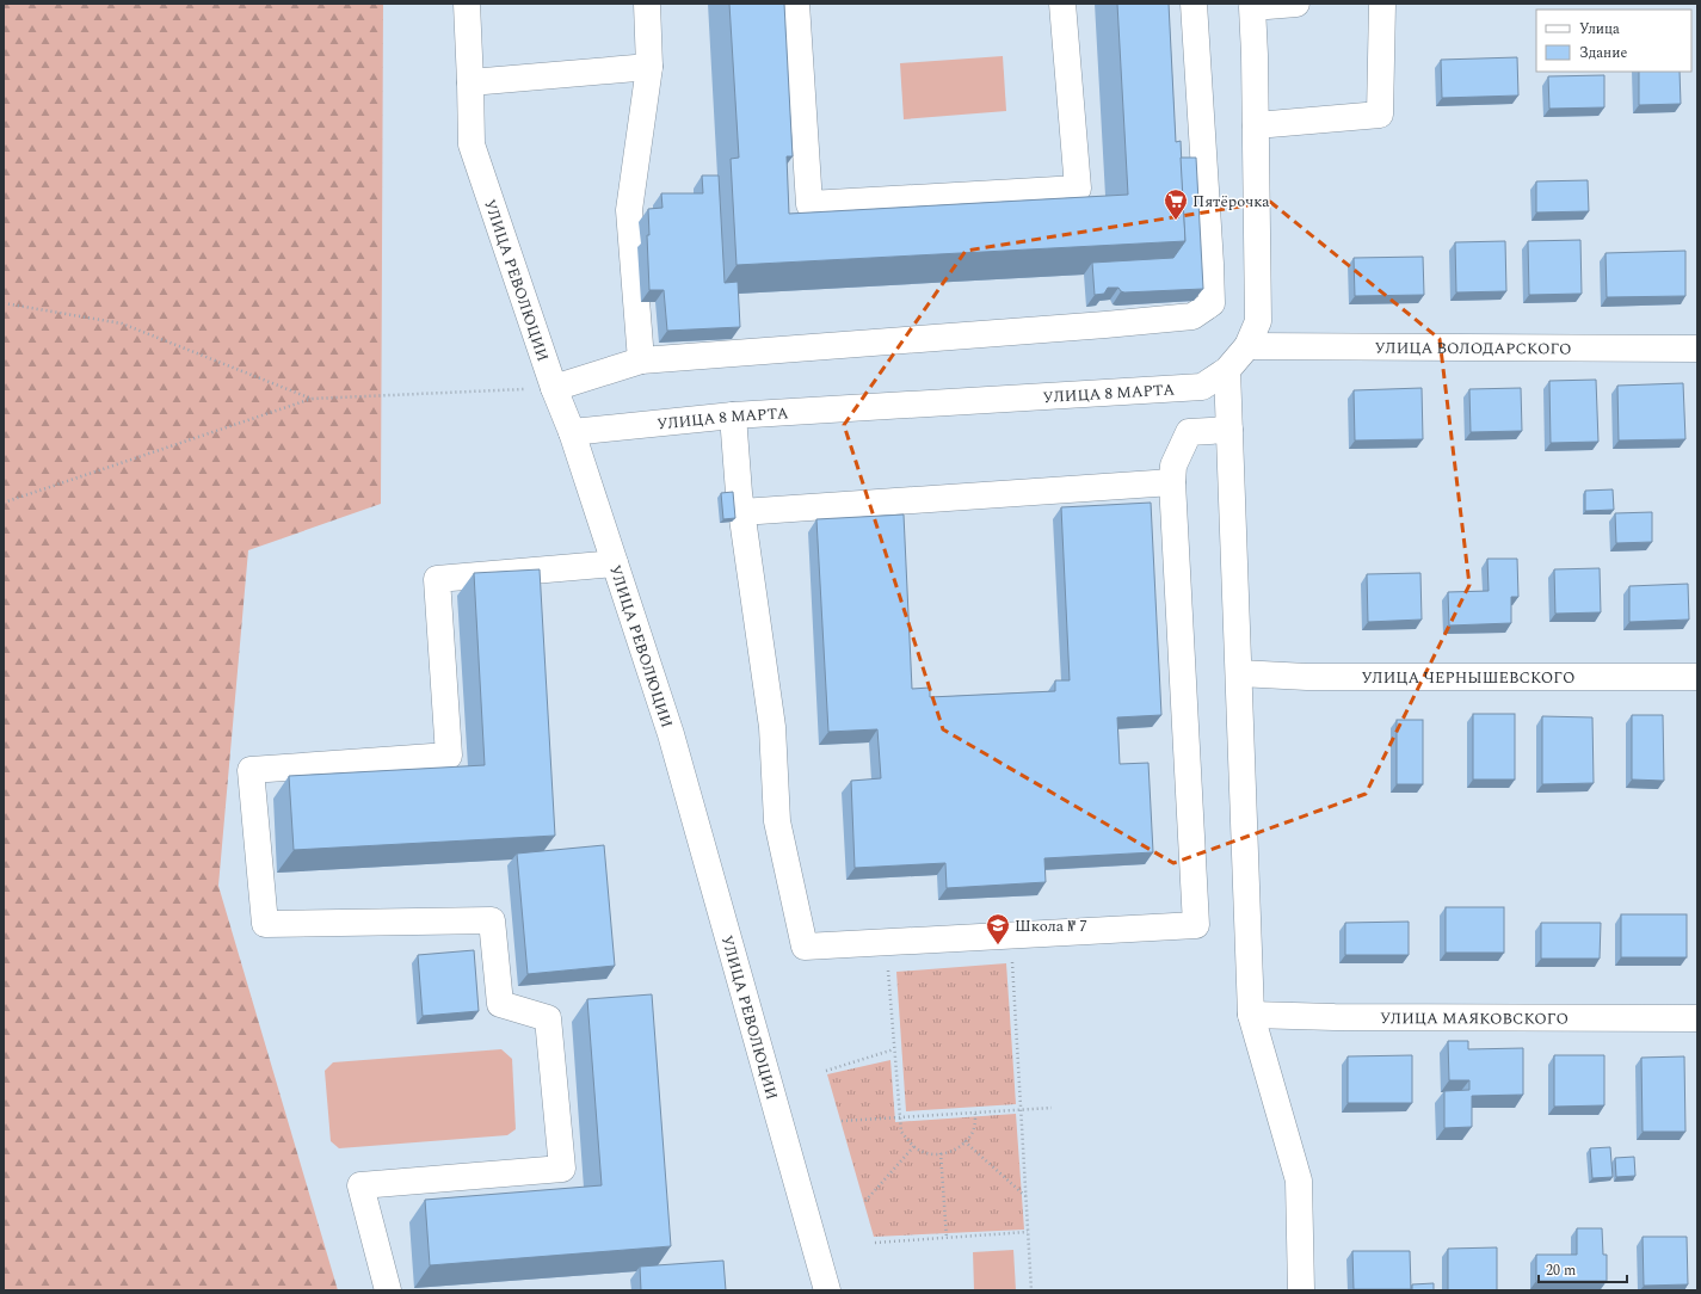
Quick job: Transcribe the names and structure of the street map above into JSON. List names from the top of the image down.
{
  "streets": {
    "street": [
      "УЛИЦА РЕВОЛЮЦИИ",
      "УЛИЦА ВОЛОДАРСКОГО",
      "УЛИЦА 8 МАРТА",
      "УЛИЦА ЧЕРНЫШЕВСКОГО",
      "УЛИЦА МАЯКОВСКОГО"
    ]
  },
  "crossings": [
    ["УЛИЦА РЕВОЛЮЦИИ", "УЛИЦА 8 МАРТА"],
    ["УЛИЦА ВОЛОДАРСКОГО", "УЛИЦА 8 МАРТА"]
  ],
  "places": {
    "supermarket": ["Пятёрочка"],
    "school or university": ["Школа № 7"]
  },
  "legend": ["Улица", "Здание"],
  "scale_bar": "20 m"
}
